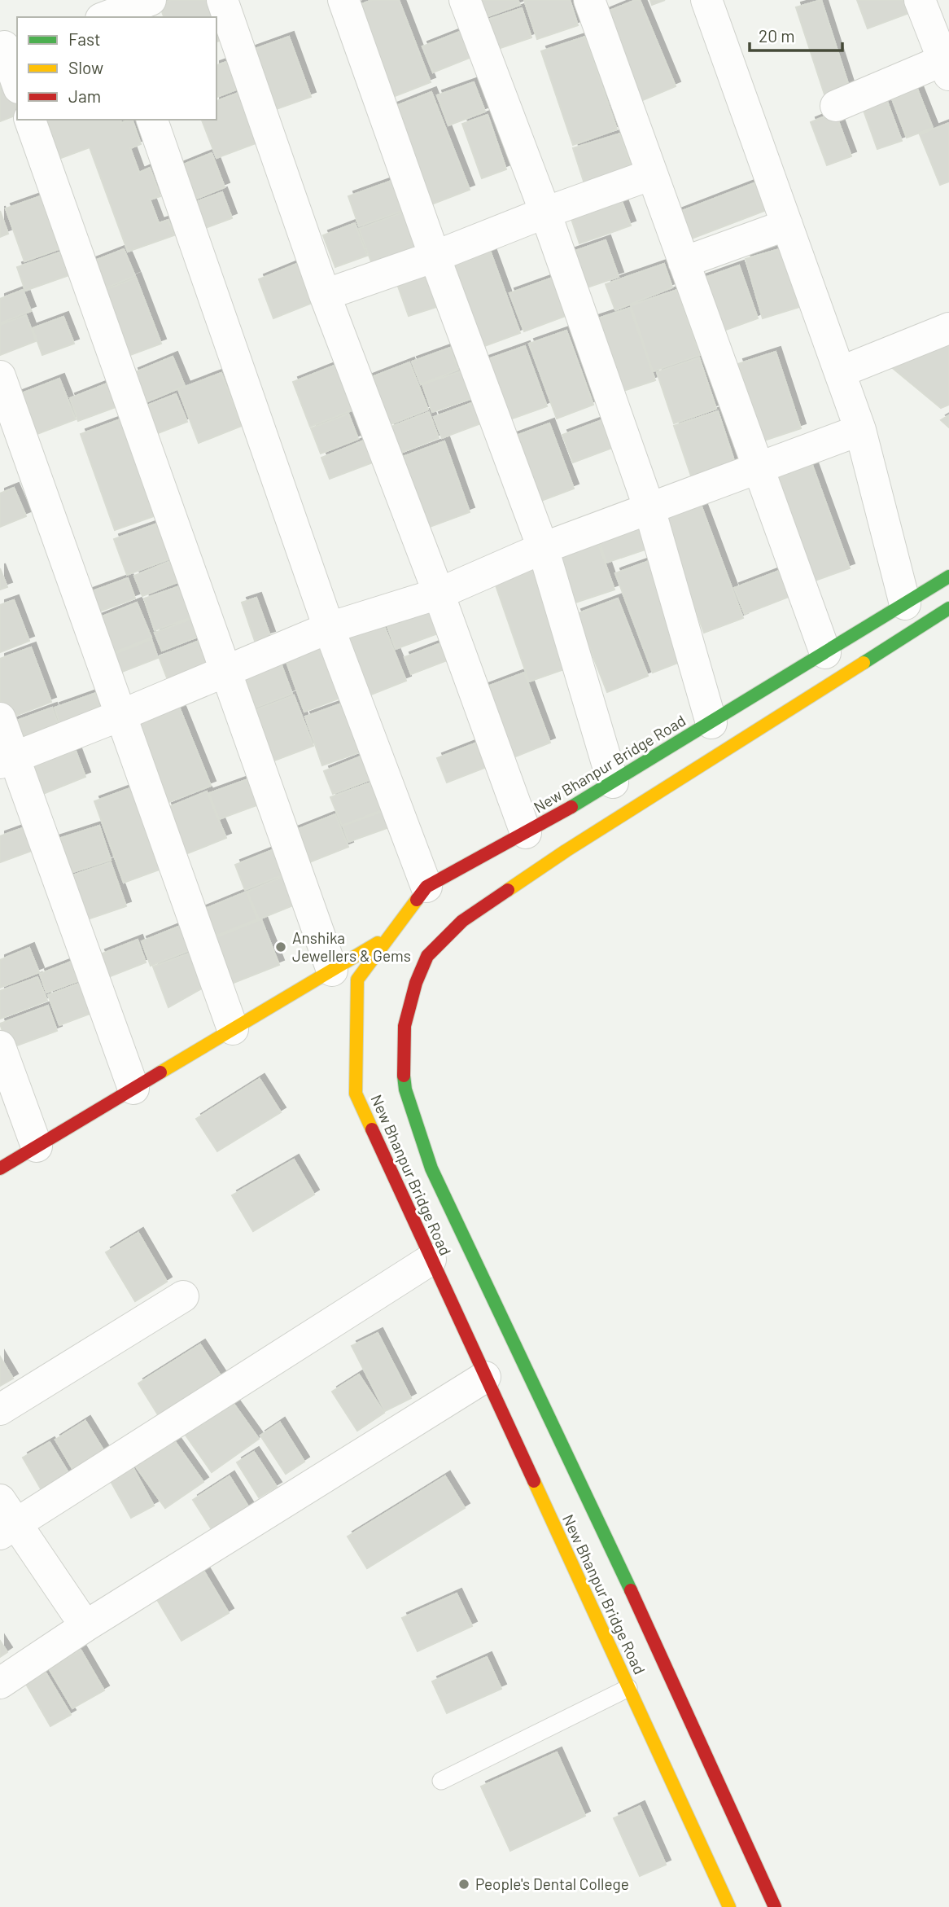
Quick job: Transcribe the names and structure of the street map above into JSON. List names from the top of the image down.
{
  "streets": {
    "street": ["New Bhanpur Bridge Road"]
  },
  "places": ["Anshika Jewellers & Gems", "People's Dental College"],
  "legend": ["Fast", "Slow", "Jam"],
  "scale_bar": "20 m"
}
